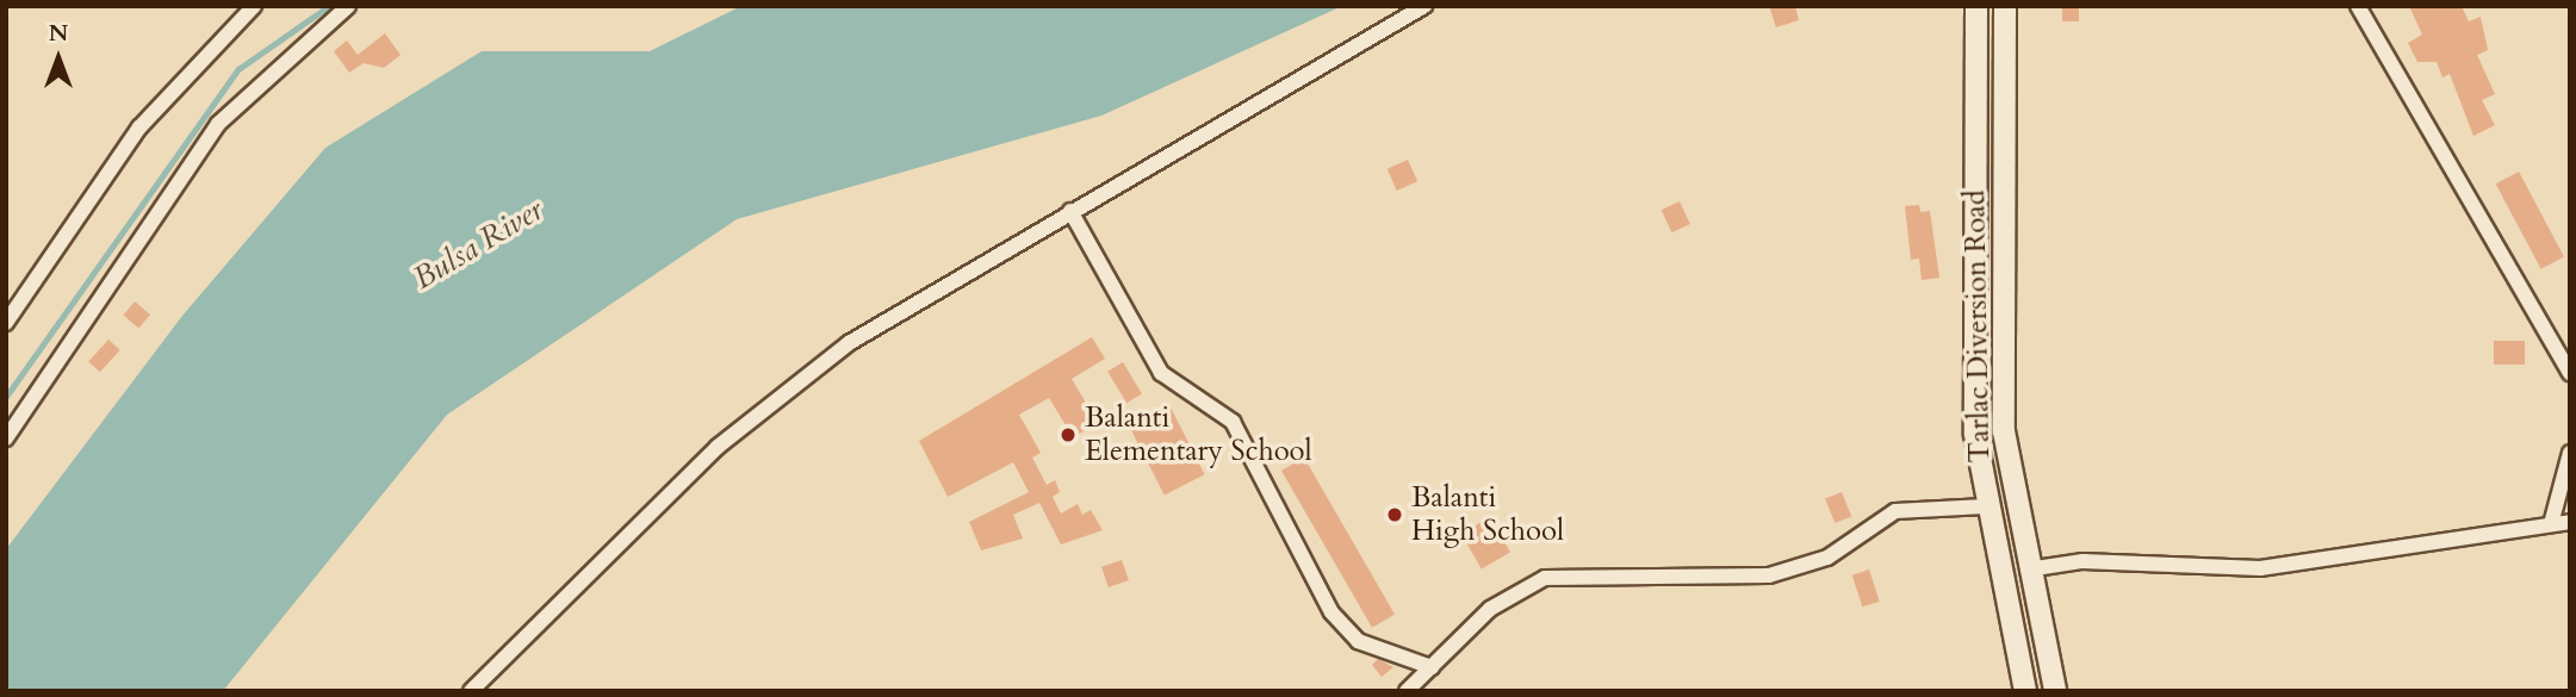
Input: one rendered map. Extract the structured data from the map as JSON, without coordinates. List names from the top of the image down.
{
  "streets": {
    "main road": ["Tarlac Diversion Road"]
  },
  "water": ["Bulsa River"],
  "places": ["Balanti Elementary School", "Balanti High School"],
  "north": "top"
}
